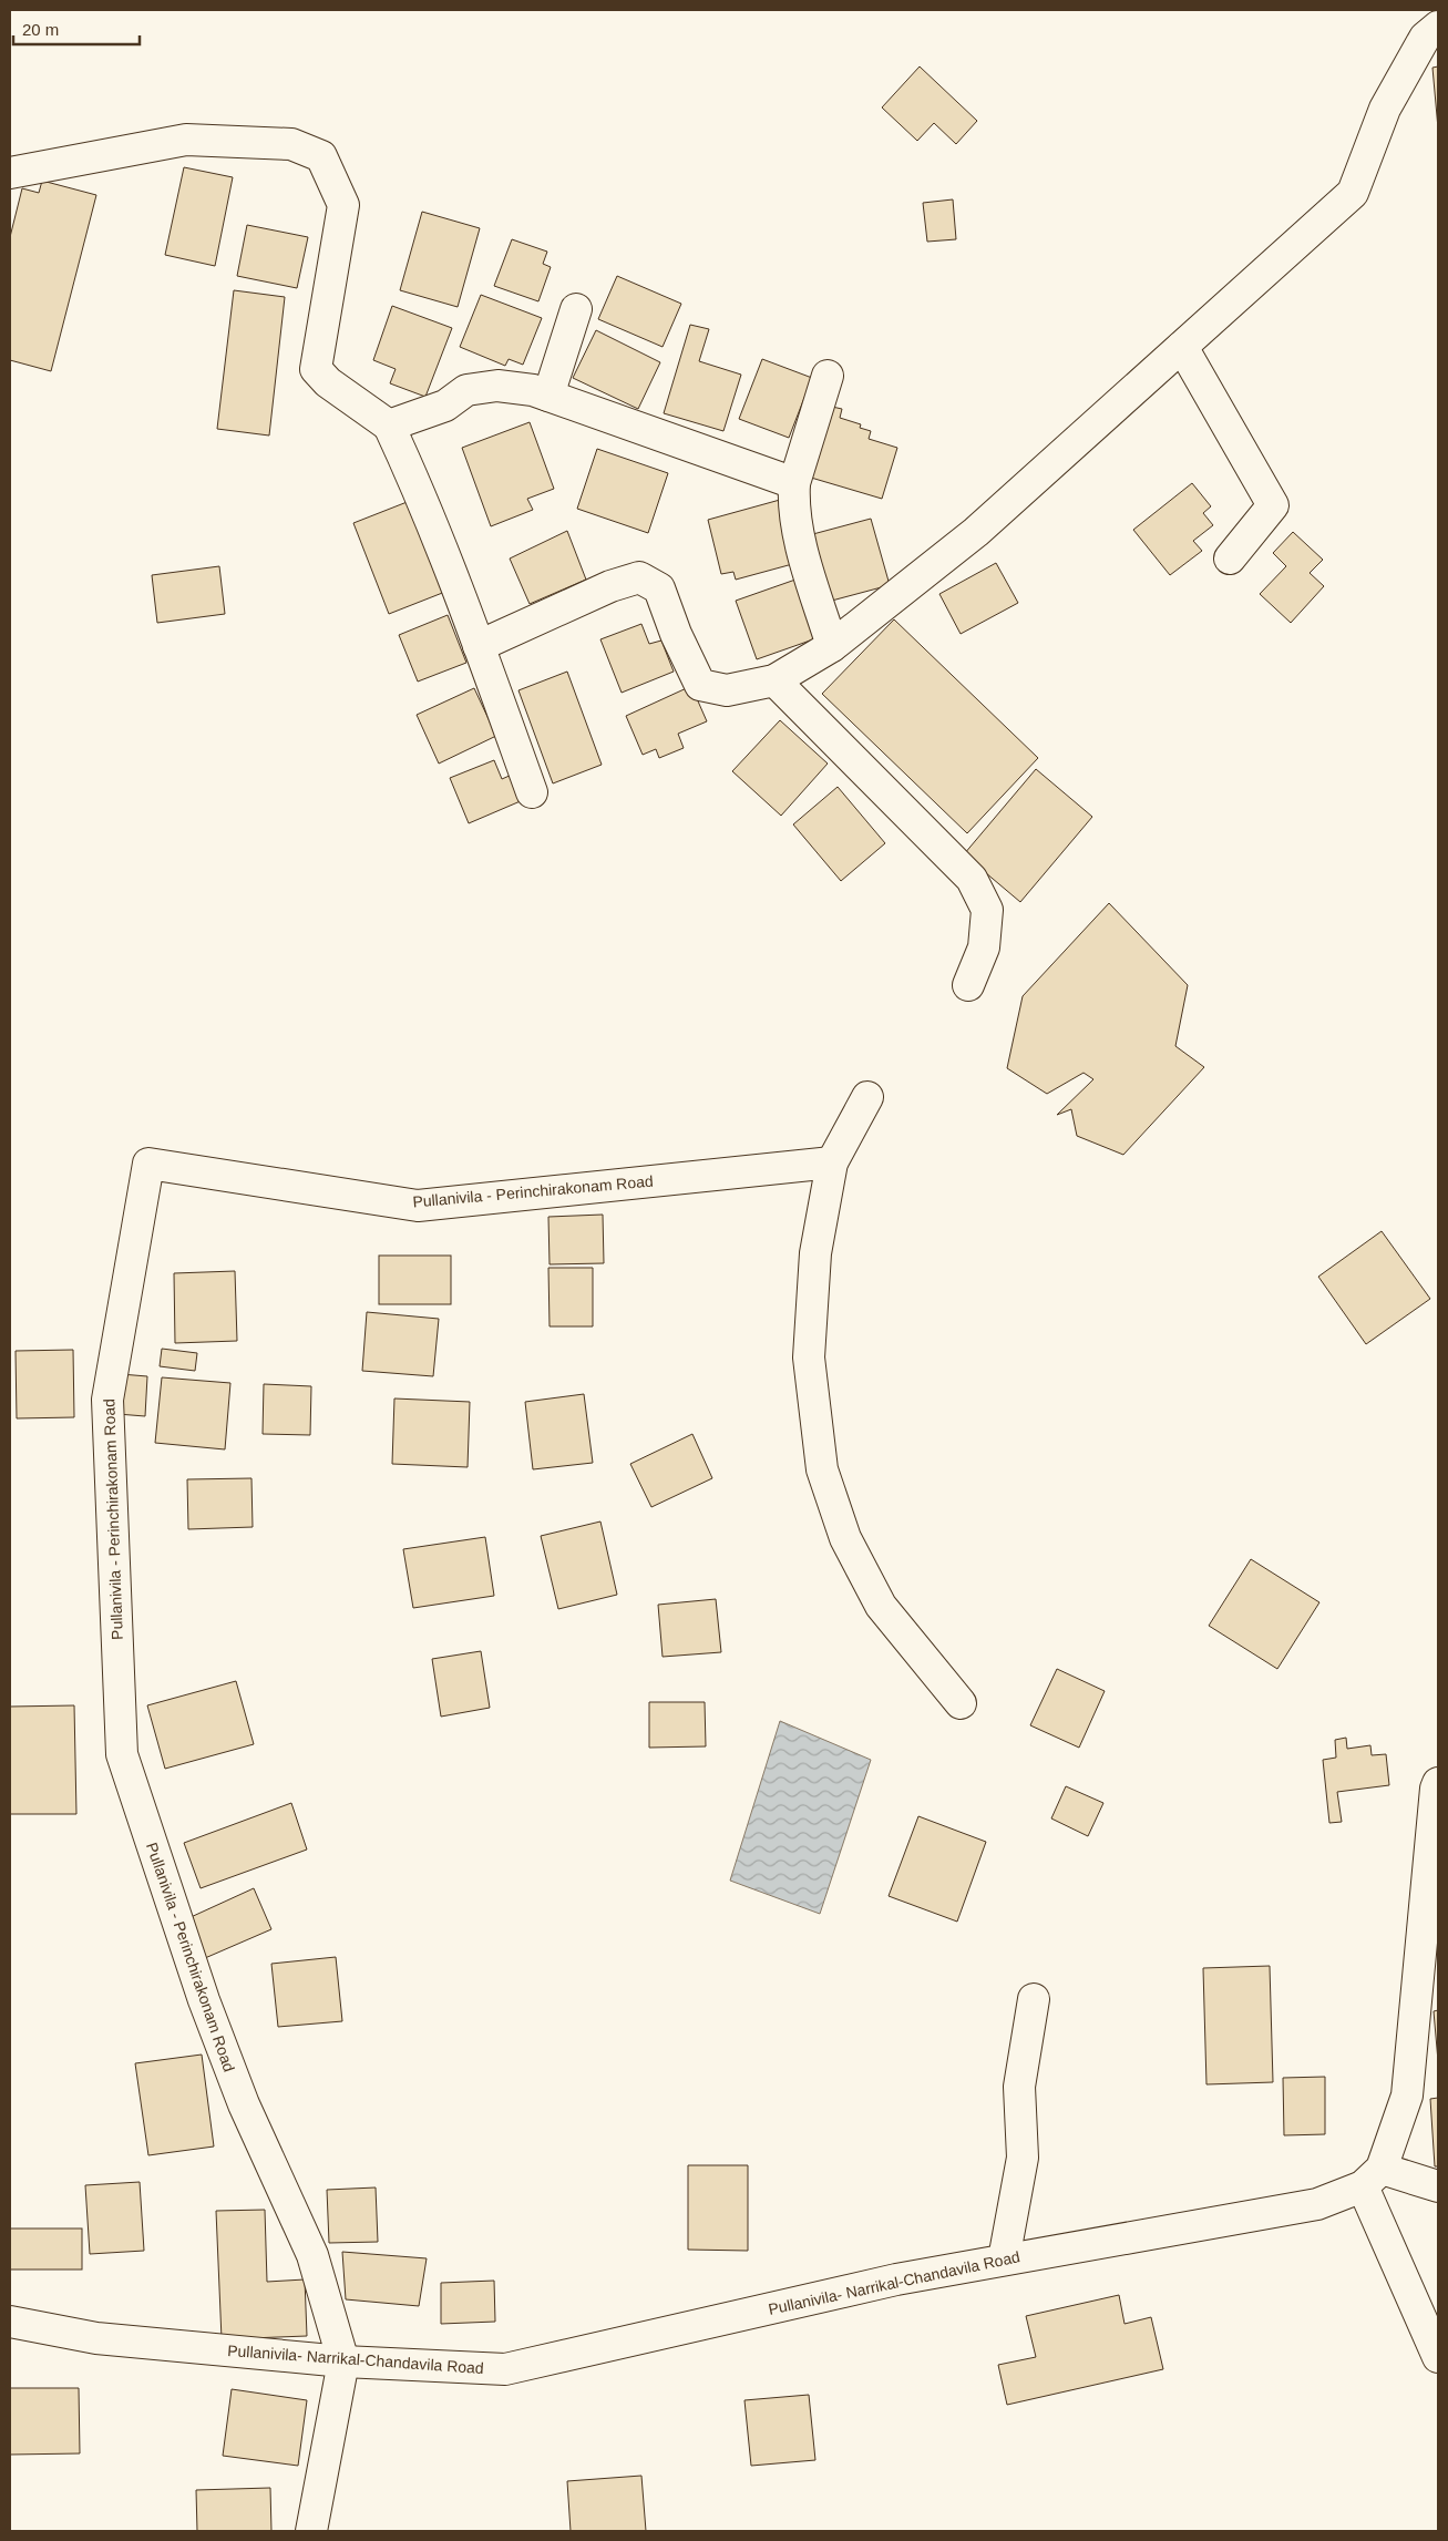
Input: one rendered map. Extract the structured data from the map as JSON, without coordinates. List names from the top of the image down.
{
  "streets": {
    "street": ["Pullanivila - Perinchirakonam Road", "Pullanivila- Narrikal-Chandavila Road"]
  },
  "crossings": [
    ["Pullanivila - Perinchirakonam Road", "Pullanivila- Narrikal-Chandavila Road"]
  ],
  "scale_bar": "20 m"
}
